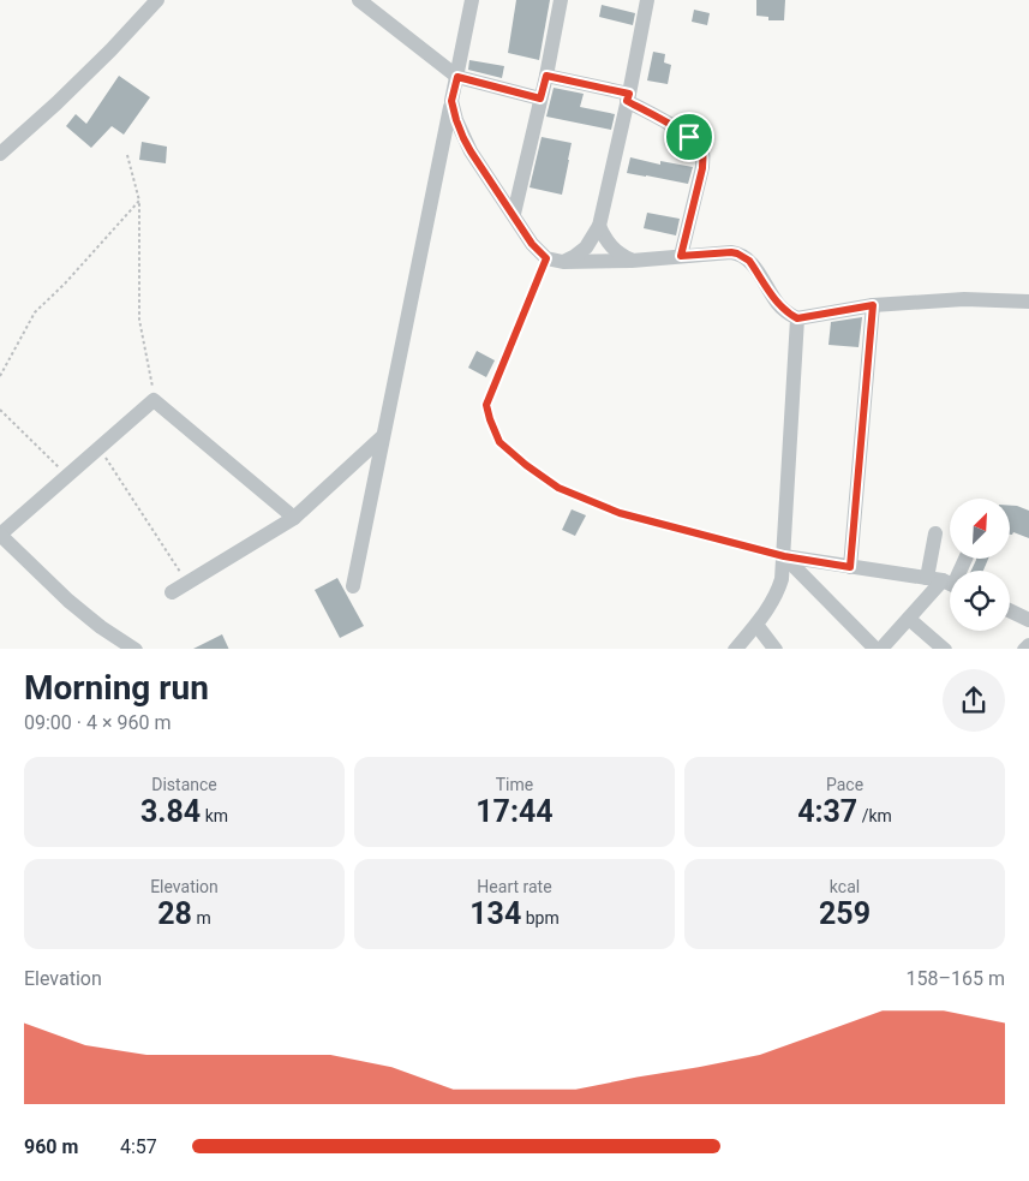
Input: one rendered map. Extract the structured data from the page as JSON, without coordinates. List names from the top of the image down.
{
  "north": "top right",
  "page": {
    "heading": ["Morning run", "09:00 · 4 × 960 m"],
    "stats": [
      ["Distance", "3.84 km"],
      ["Time", "17:44"],
      ["Pace", "4:37 /km"],
      ["Elevation", "28 m"],
      ["Heart rate", "134 bpm"],
      ["kcal", "259"]
    ],
    "chart": ["Elevation", "158–165 m"],
    "list": [
      {
        "name": "960 m",
        "note": "4:57"
      }
    ]
  }
}
